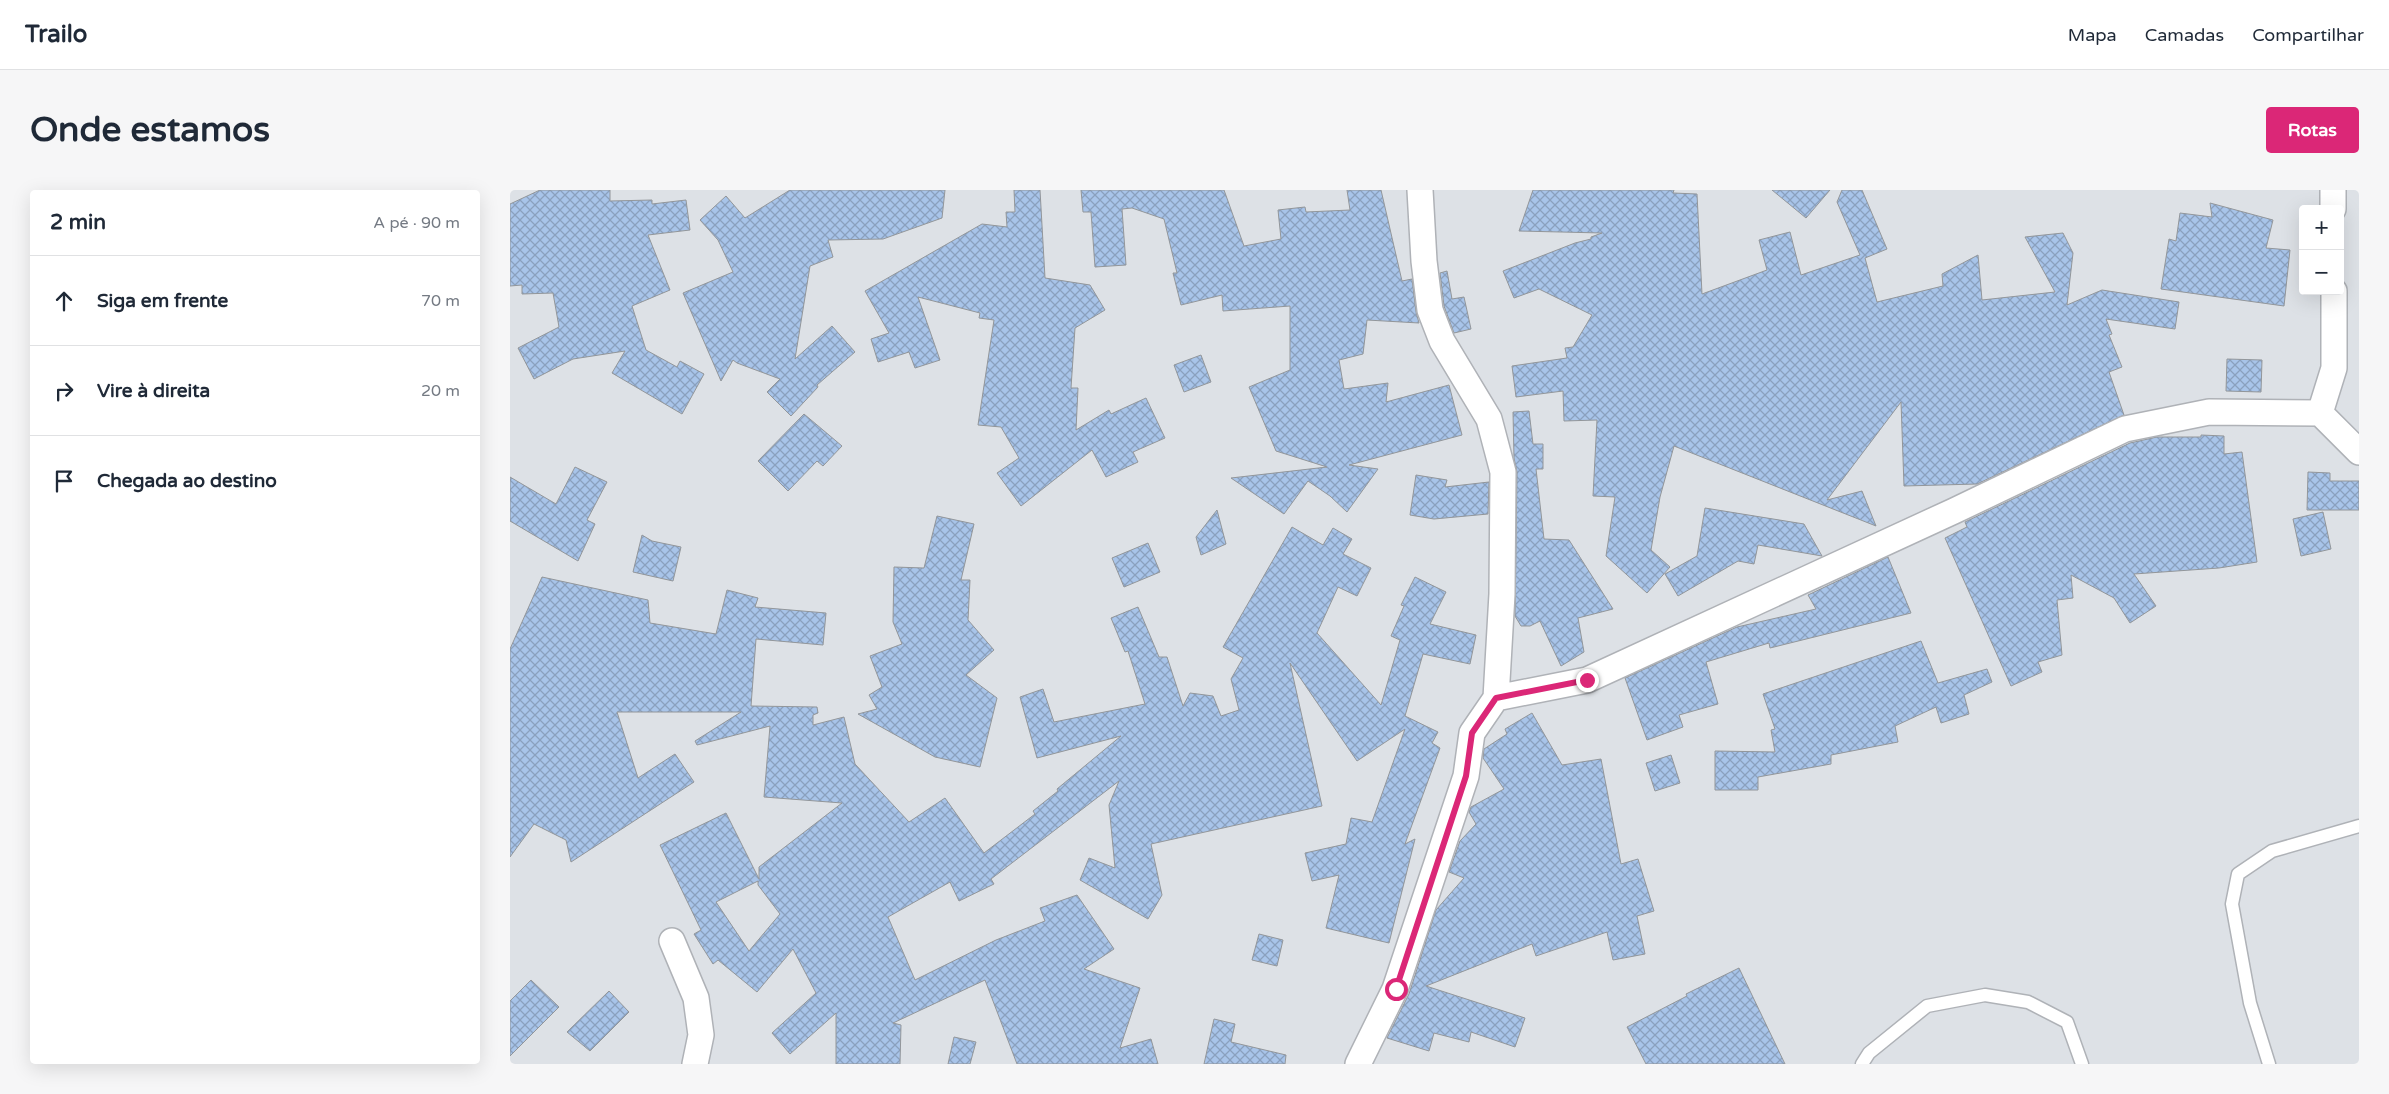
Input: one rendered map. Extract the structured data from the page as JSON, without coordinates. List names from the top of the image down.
{
  "page": {
    "header": "Trailo",
    "nav": ["Mapa", "Camadas", "Compartilhar"],
    "buttons": "Rotas",
    "title": "Onde estamos",
    "heading": ["2 min", "A pé · 90 m"],
    "map_buttons": ["+", "−"],
    "list": [
      ["Siga em frente", "70 m"],
      ["Vire à direita", "20 m"],
      "Chegada ao destino"
    ]
  }
}
